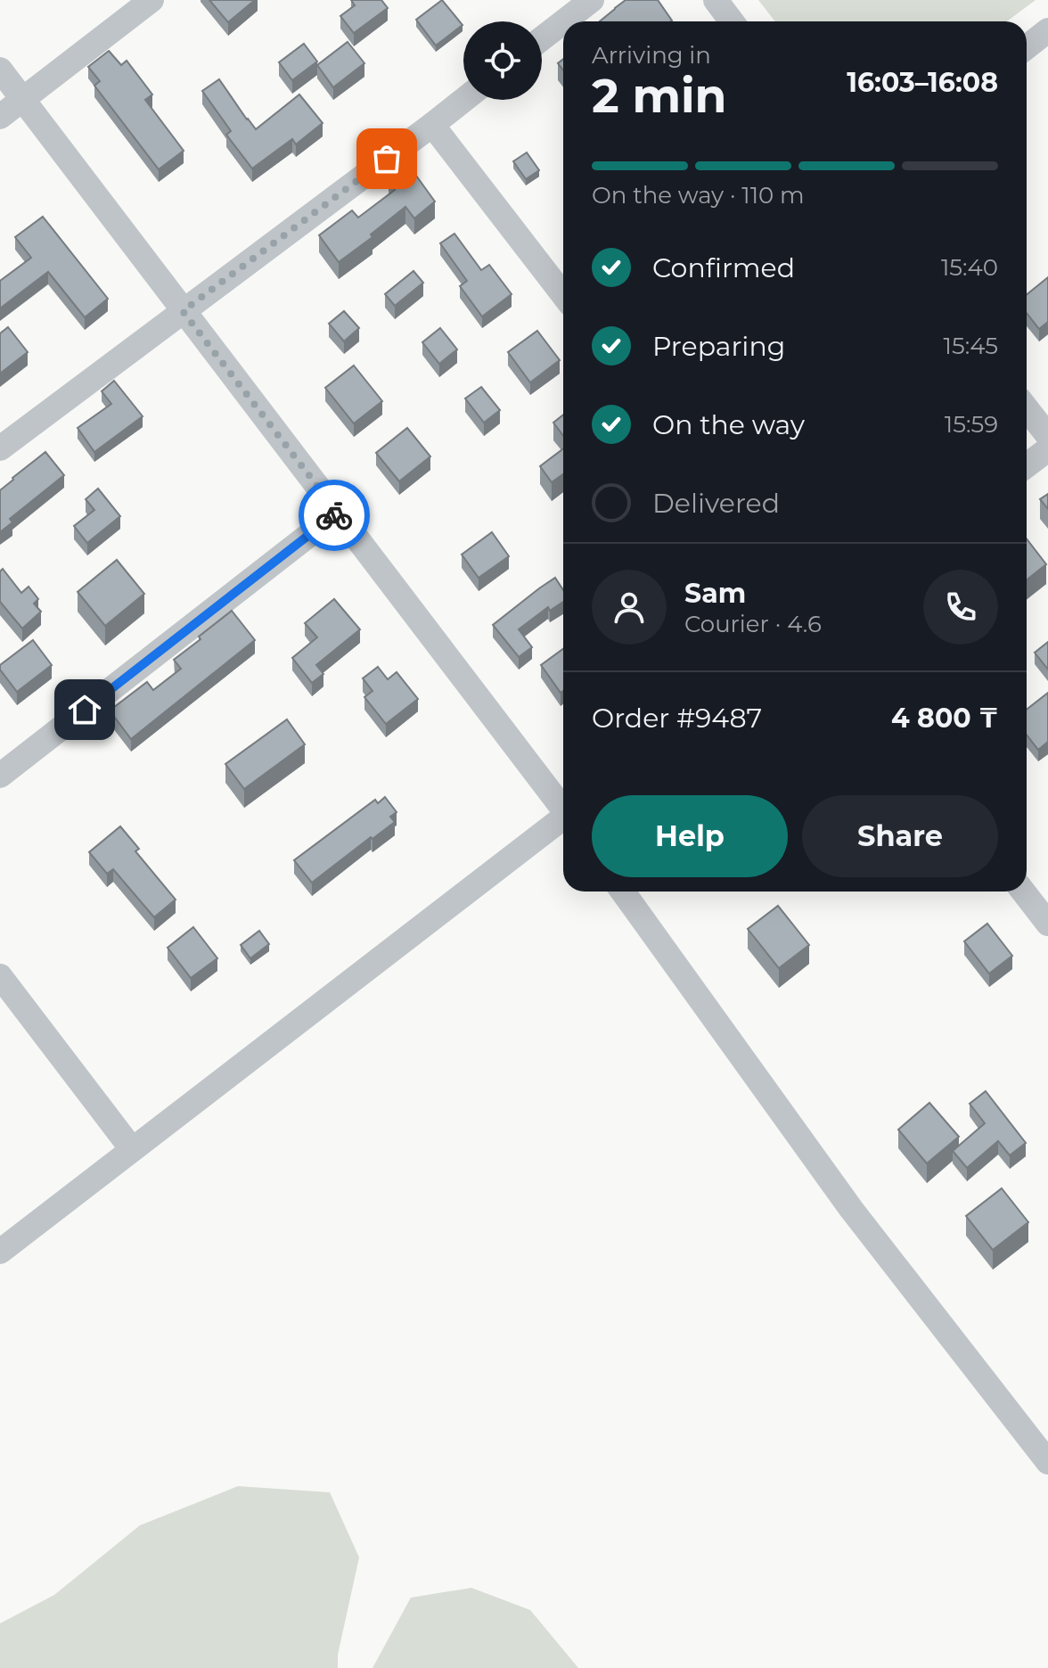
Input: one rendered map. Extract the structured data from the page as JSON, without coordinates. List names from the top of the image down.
{
  "page": {
    "heading": ["2 min", "Arriving in", "16:03–16:08"],
    "panel": [
      "Sam",
      "Courier · 4.6",
      "Order #9487",
      "4 800 ₸"
    ],
    "bar": "On the way · 110 m",
    "list": [
      ["Confirmed", "15:40"],
      ["Preparing", "15:45"],
      ["On the way", "15:59"],
      "Delivered"
    ],
    "buttons": ["Help", "Share"]
  }
}
